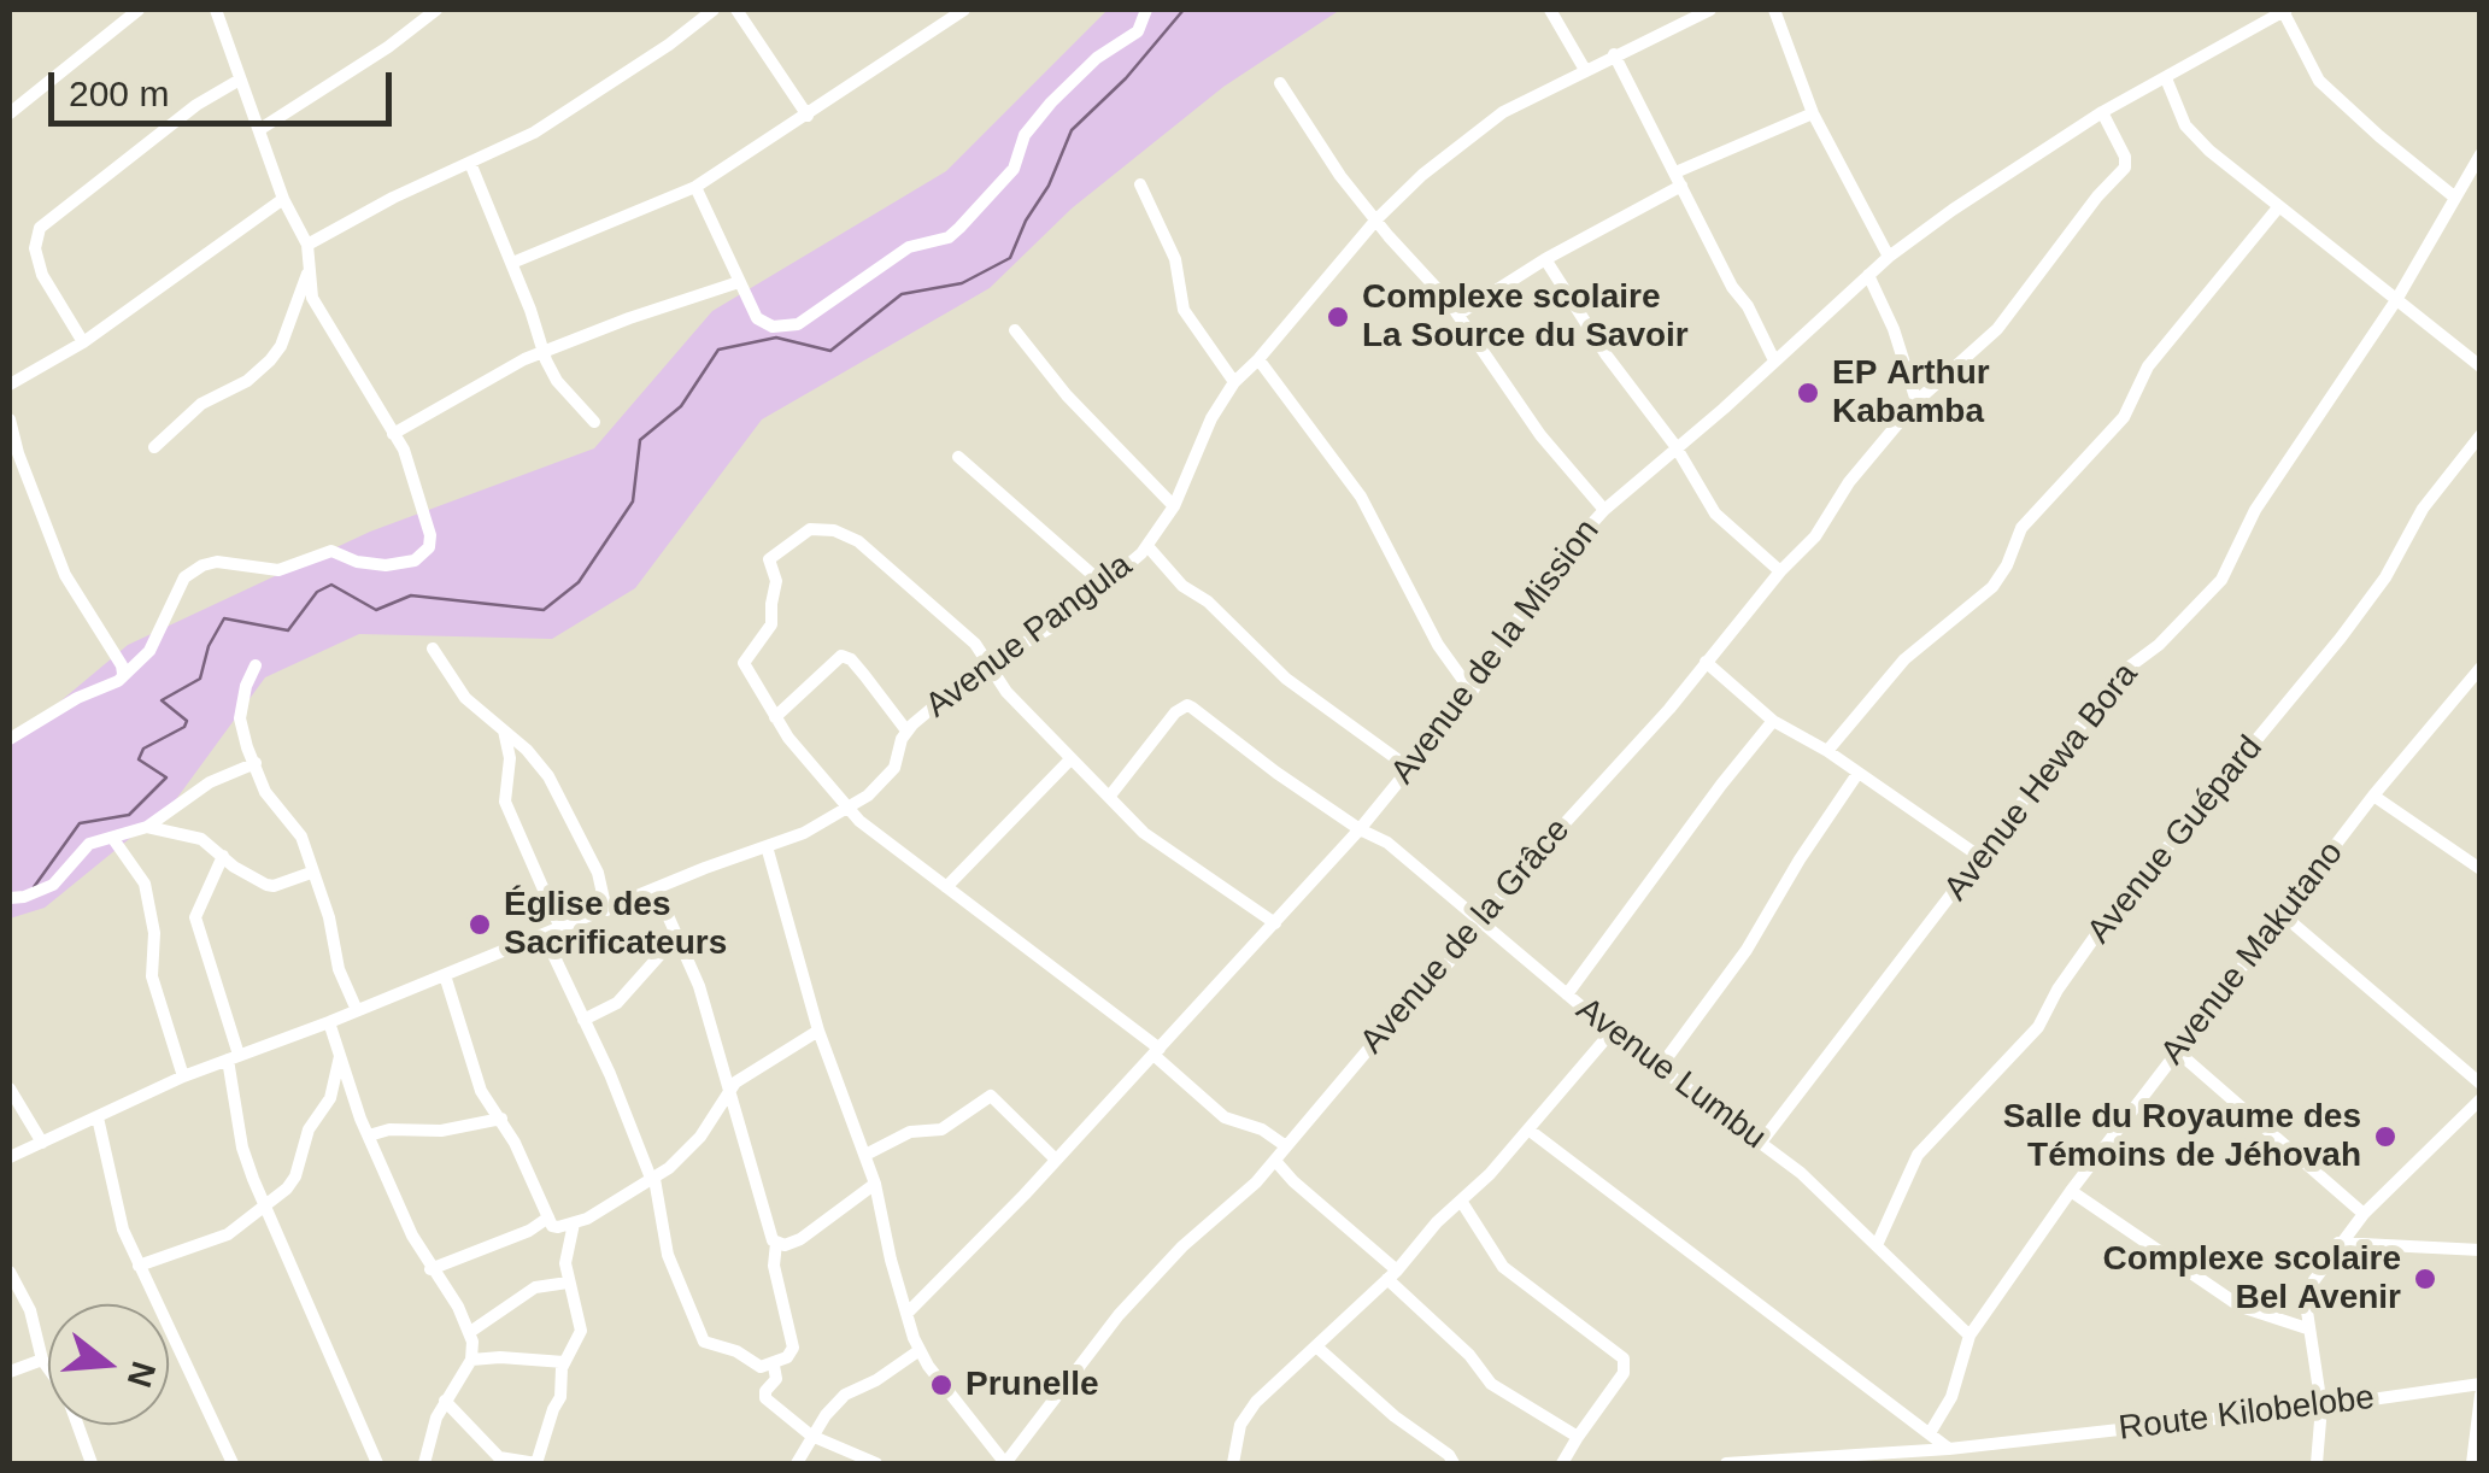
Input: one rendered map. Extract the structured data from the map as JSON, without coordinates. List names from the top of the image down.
{
  "streets": {
    "street": [
      "Avenue Pangula",
      "Avenue de la Mission",
      "Avenue Hewa Bora",
      "Avenue Guépard",
      "Avenue de la Grâce",
      "Avenue Makutano",
      "Avenue Lumbu",
      "Route Kilobelobe"
    ]
  },
  "crossings": [
    ["Avenue de la Mission", "Avenue de la Grâce"],
    ["Avenue de la Mission", "Avenue Lumbu"],
    ["Avenue Hewa Bora", "Avenue Lumbu"],
    ["Avenue Guépard", "Avenue Lumbu"],
    ["Avenue de la Grâce", "Avenue Lumbu"],
    ["Avenue Makutano", "Avenue Lumbu"]
  ],
  "places": [
    "Complexe scolaire La Source du Savoir",
    "EP Arthur Kabamba",
    "Église des Sacrificateurs",
    "Salle du Royaume des Témoins de Jéhovah",
    "Complexe scolaire Bel Avenir",
    "Prunelle"
  ],
  "scale_bar": "200 m",
  "north": "right"
}
